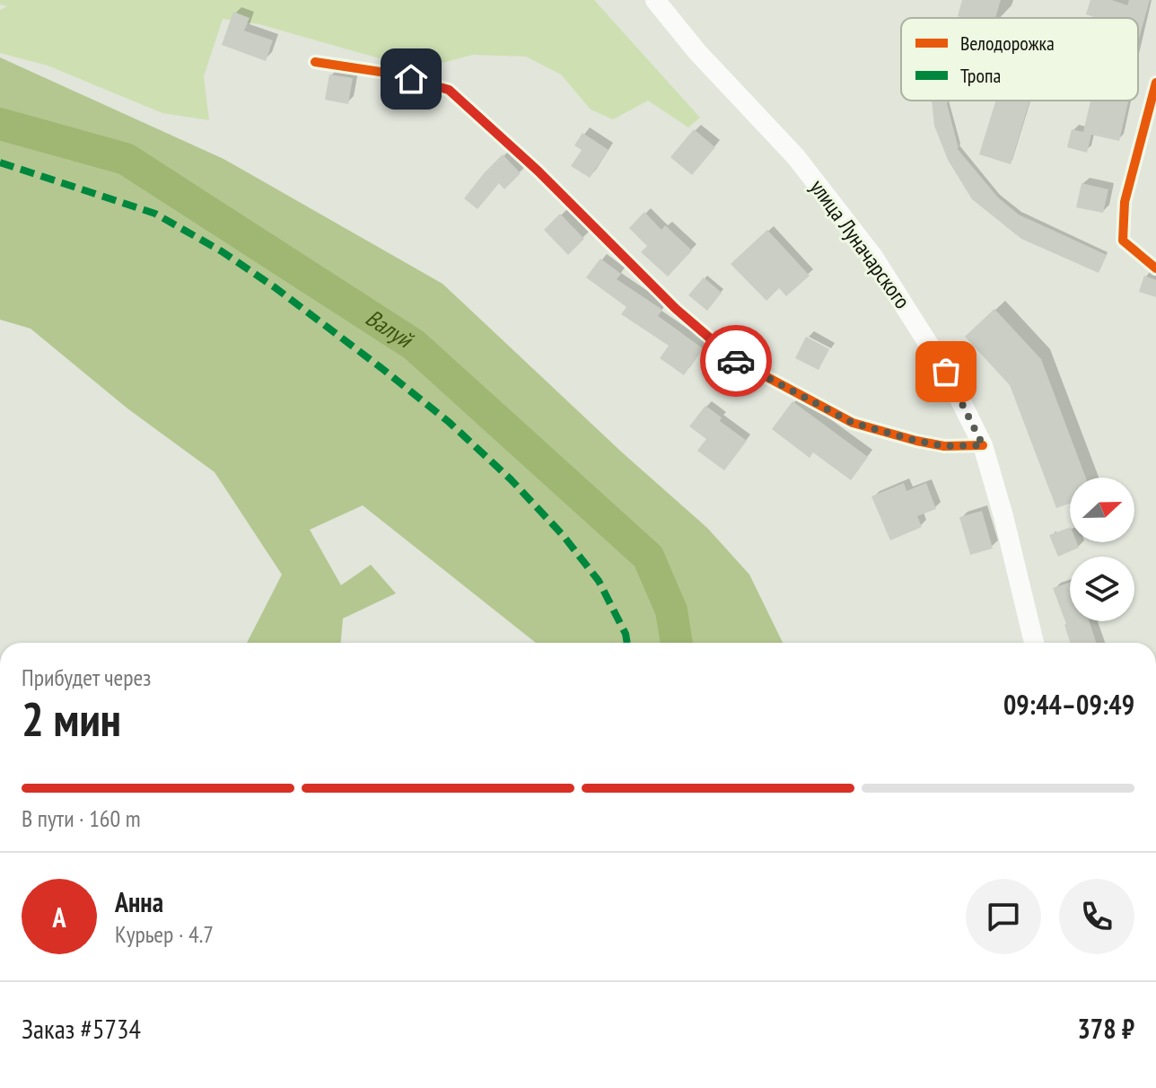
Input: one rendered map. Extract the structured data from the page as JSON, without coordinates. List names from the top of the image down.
{
  "streets": {
    "main road": ["улица Луначарского"]
  },
  "water": ["Валуй"],
  "legend": ["Велодорожка", "Тропа"],
  "north": "right",
  "page": {
    "heading": ["2 мин", "Прибудет через", "09:44–09:49"],
    "panel": [
      "Анна",
      "Курьер · 4.7",
      "Заказ #5734",
      "378 ₽"
    ],
    "bar": "В пути · 160 m",
    "round": "А"
  }
}
